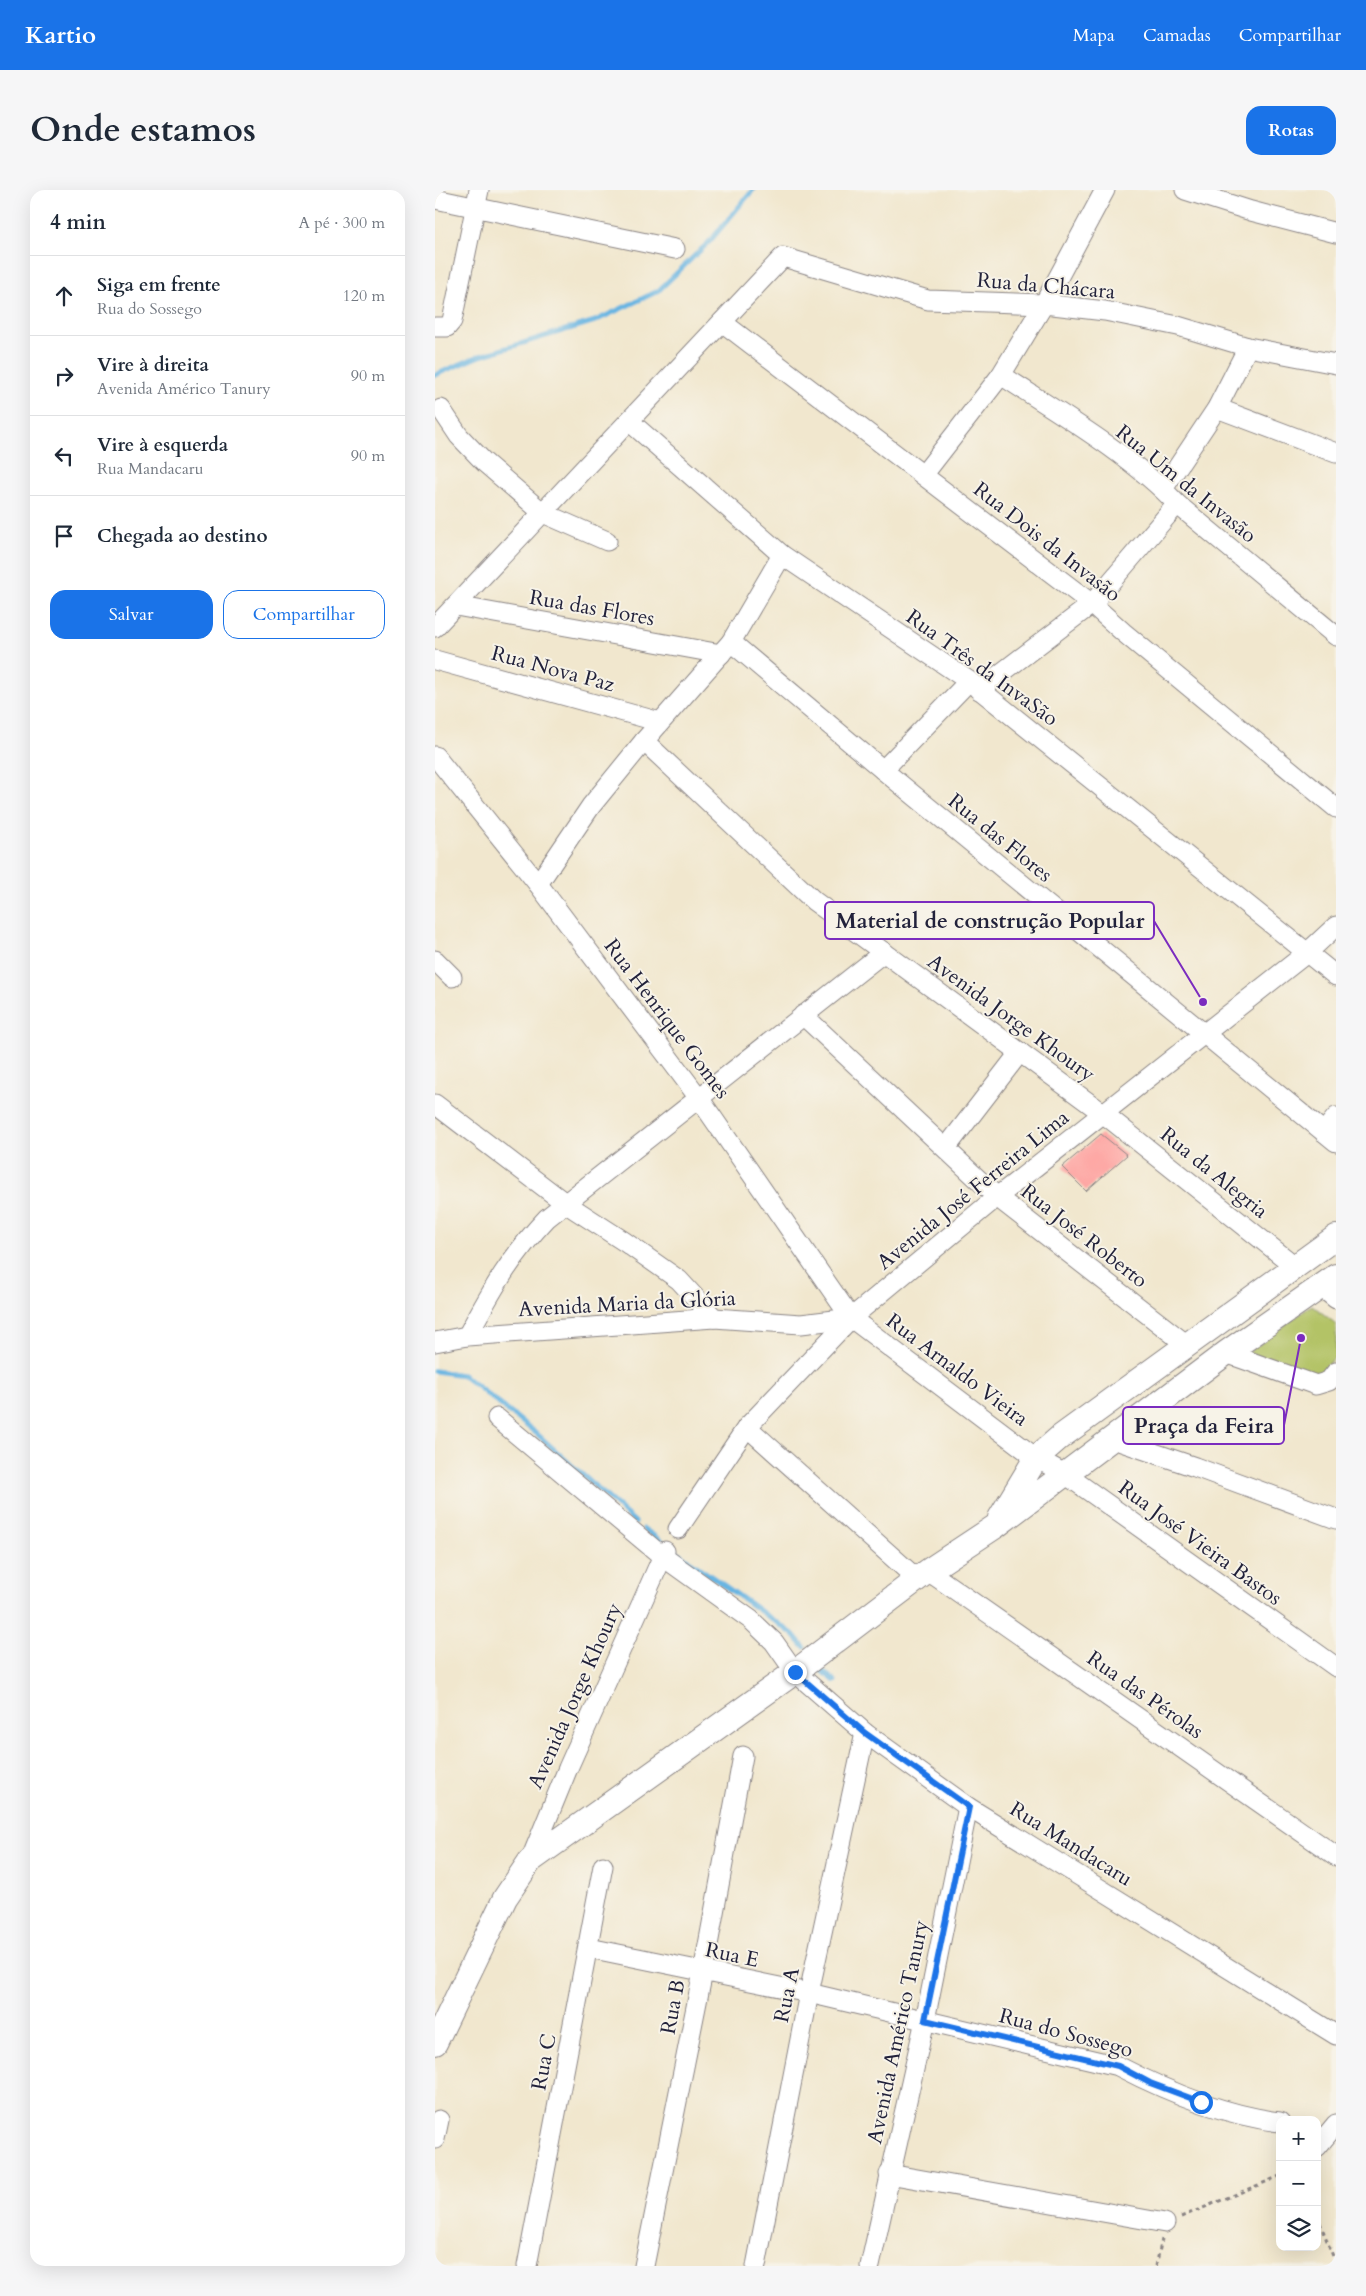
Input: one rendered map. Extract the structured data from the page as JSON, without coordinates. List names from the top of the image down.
{
  "streets": {
    "street": [
      "Rua da Chácara",
      "Rua Um da Invasão",
      "Rua Dois da Invasão",
      "Rua das Flores",
      "Rua Três da InvaSão",
      "Rua Nova Paz",
      "Avenida Jorge Khoury",
      "Rua Henrique Gomes",
      "Rua da Alegria",
      "Avenida José Ferreira Lima",
      "Rua José Roberto",
      "Avenida Maria da Glória",
      "Rua Arnaldo Vieira",
      "Rua José Vieira Bastos",
      "Rua das Pérolas",
      "Rua Mandacaru",
      "Rua E",
      "Rua A",
      "Rua B",
      "Avenida Américo Tanury",
      "Rua do Sossego",
      "Rua C"
    ]
  },
  "crossings": [
    ["Rua da Chácara", "Rua Dois da Invasão"],
    ["Rua das Flores", "Avenida José Ferreira Lima"],
    ["Rua Três da InvaSão", "Avenida José Ferreira Lima"],
    ["Avenida Jorge Khoury", "Rua da Alegria"],
    ["Avenida Jorge Khoury", "Avenida José Ferreira Lima"],
    ["Avenida Jorge Khoury", "Rua Mandacaru"],
    ["Rua Henrique Gomes", "Avenida José Ferreira Lima"],
    ["Rua Henrique Gomes", "Avenida Maria da Glória"],
    ["Rua Henrique Gomes", "Rua Arnaldo Vieira"],
    ["Rua da Alegria", "Avenida José Ferreira Lima"],
    ["Avenida José Ferreira Lima", "Rua José Roberto"],
    ["Avenida José Ferreira Lima", "Avenida Maria da Glória"],
    ["Avenida José Ferreira Lima", "Rua Arnaldo Vieira"],
    ["Avenida José Ferreira Lima", "Rua das Pérolas"],
    ["Avenida Maria da Glória", "Rua Arnaldo Vieira"],
    ["Rua Arnaldo Vieira", "Rua José Vieira Bastos"],
    ["Rua Mandacaru", "Rua A"],
    ["Rua Mandacaru", "Avenida Américo Tanury"],
    ["Rua E", "Rua A"],
    ["Rua E", "Rua B"],
    ["Rua E", "Avenida Américo Tanury"],
    ["Rua E", "Rua do Sossego"],
    ["Rua E", "Rua C"],
    ["Avenida Américo Tanury", "Rua do Sossego"]
  ],
  "places": ["Material de construção Popular", "Praça da Feira"],
  "page": {
    "header": "Kartio",
    "nav": ["Mapa", "Camadas", "Compartilhar"],
    "title": "Onde estamos",
    "buttons": [
      "Rotas",
      ["Salvar", "Compartilhar"]
    ],
    "heading": ["4 min", "A pé · 300 m"],
    "list": [
      ["Siga em frente", "Rua do Sossego", "120 m"],
      ["Vire à direita", "Avenida Américo Tanury", "90 m"],
      ["Vire à esquerda", "Rua Mandacaru", "90 m"],
      "Chegada ao destino"
    ],
    "map_buttons": ["+", "−"]
  }
}
